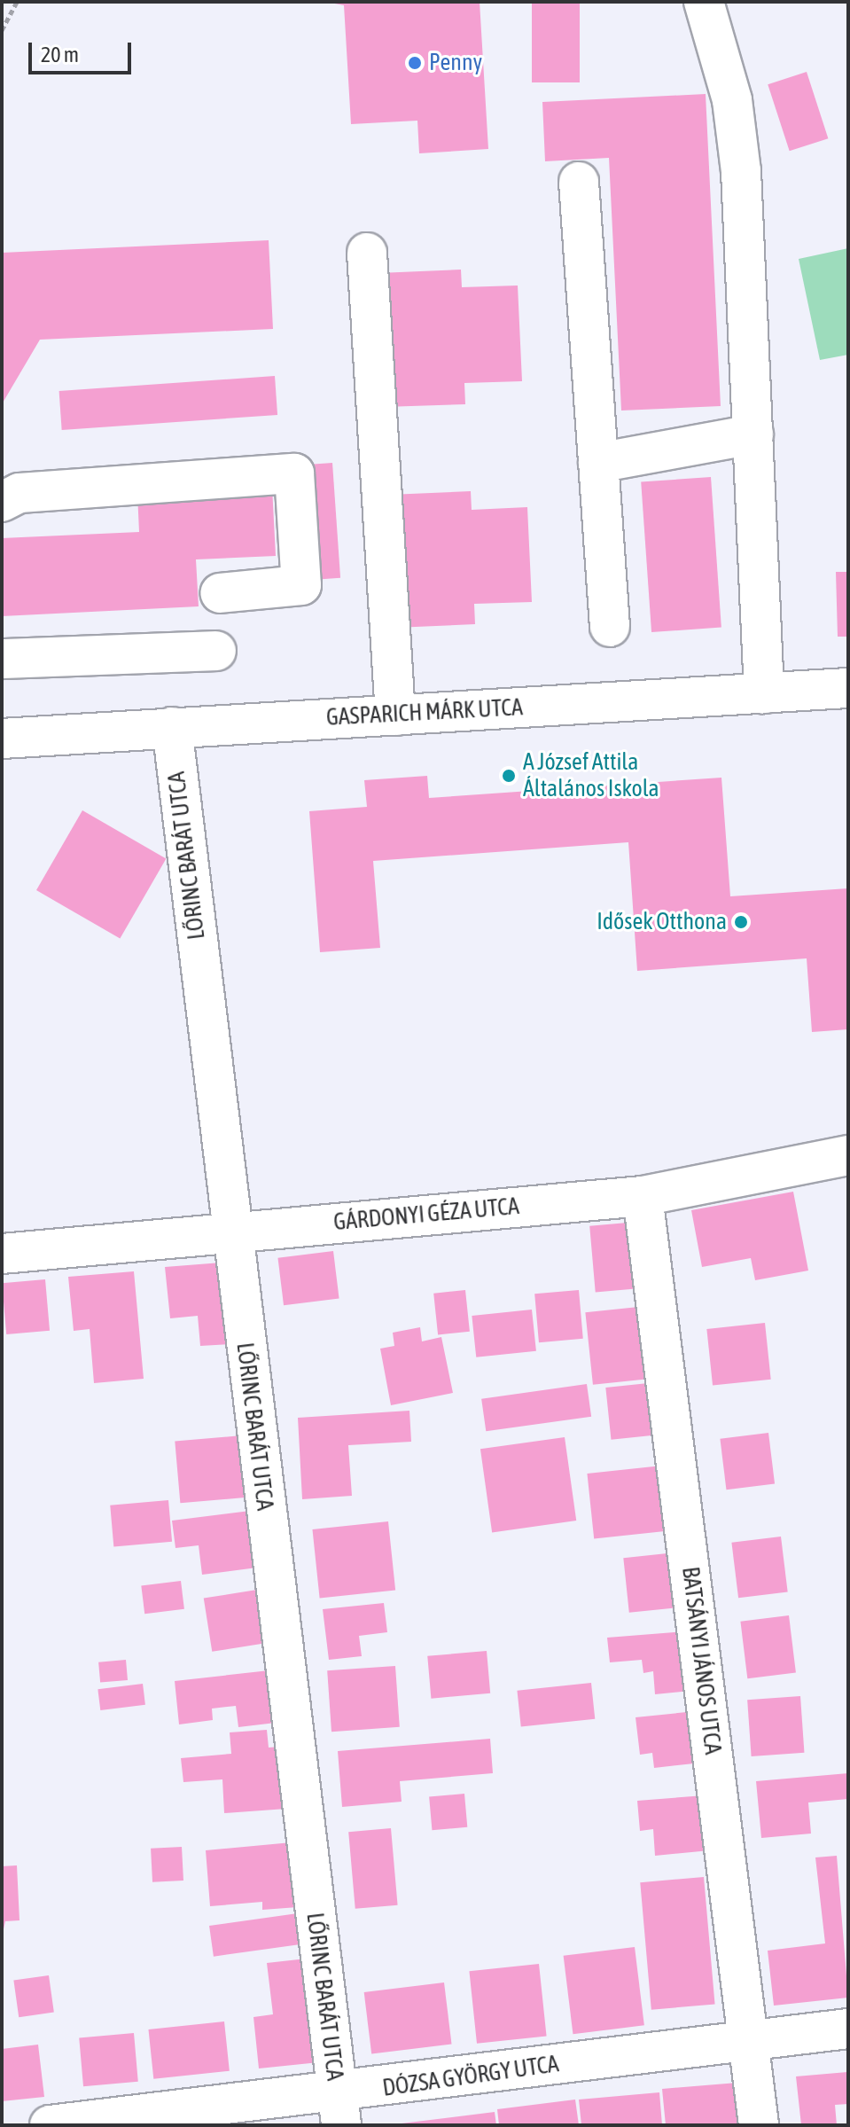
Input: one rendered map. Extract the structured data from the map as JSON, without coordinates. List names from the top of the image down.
{
  "streets": {
    "street": [
      "GASPARICH MÁRK UTCA",
      "LŐRINC BARÁT UTCA",
      "GÁRDONYI GÉZA UTCA",
      "BATSÁNYI JÁNOS UTCA",
      "DÓZSA GYÖRGY UTCA"
    ]
  },
  "crossings": [
    ["GASPARICH MÁRK UTCA", "LŐRINC BARÁT UTCA"],
    ["LŐRINC BARÁT UTCA", "GÁRDONYI GÉZA UTCA"],
    ["LŐRINC BARÁT UTCA", "DÓZSA GYÖRGY UTCA"],
    ["GÁRDONYI GÉZA UTCA", "BATSÁNYI JÁNOS UTCA"],
    ["BATSÁNYI JÁNOS UTCA", "DÓZSA GYÖRGY UTCA"]
  ],
  "places": ["Penny", "A József Attila Általános Iskola", "Idősek Otthona"],
  "scale_bar": "20 m"
}
